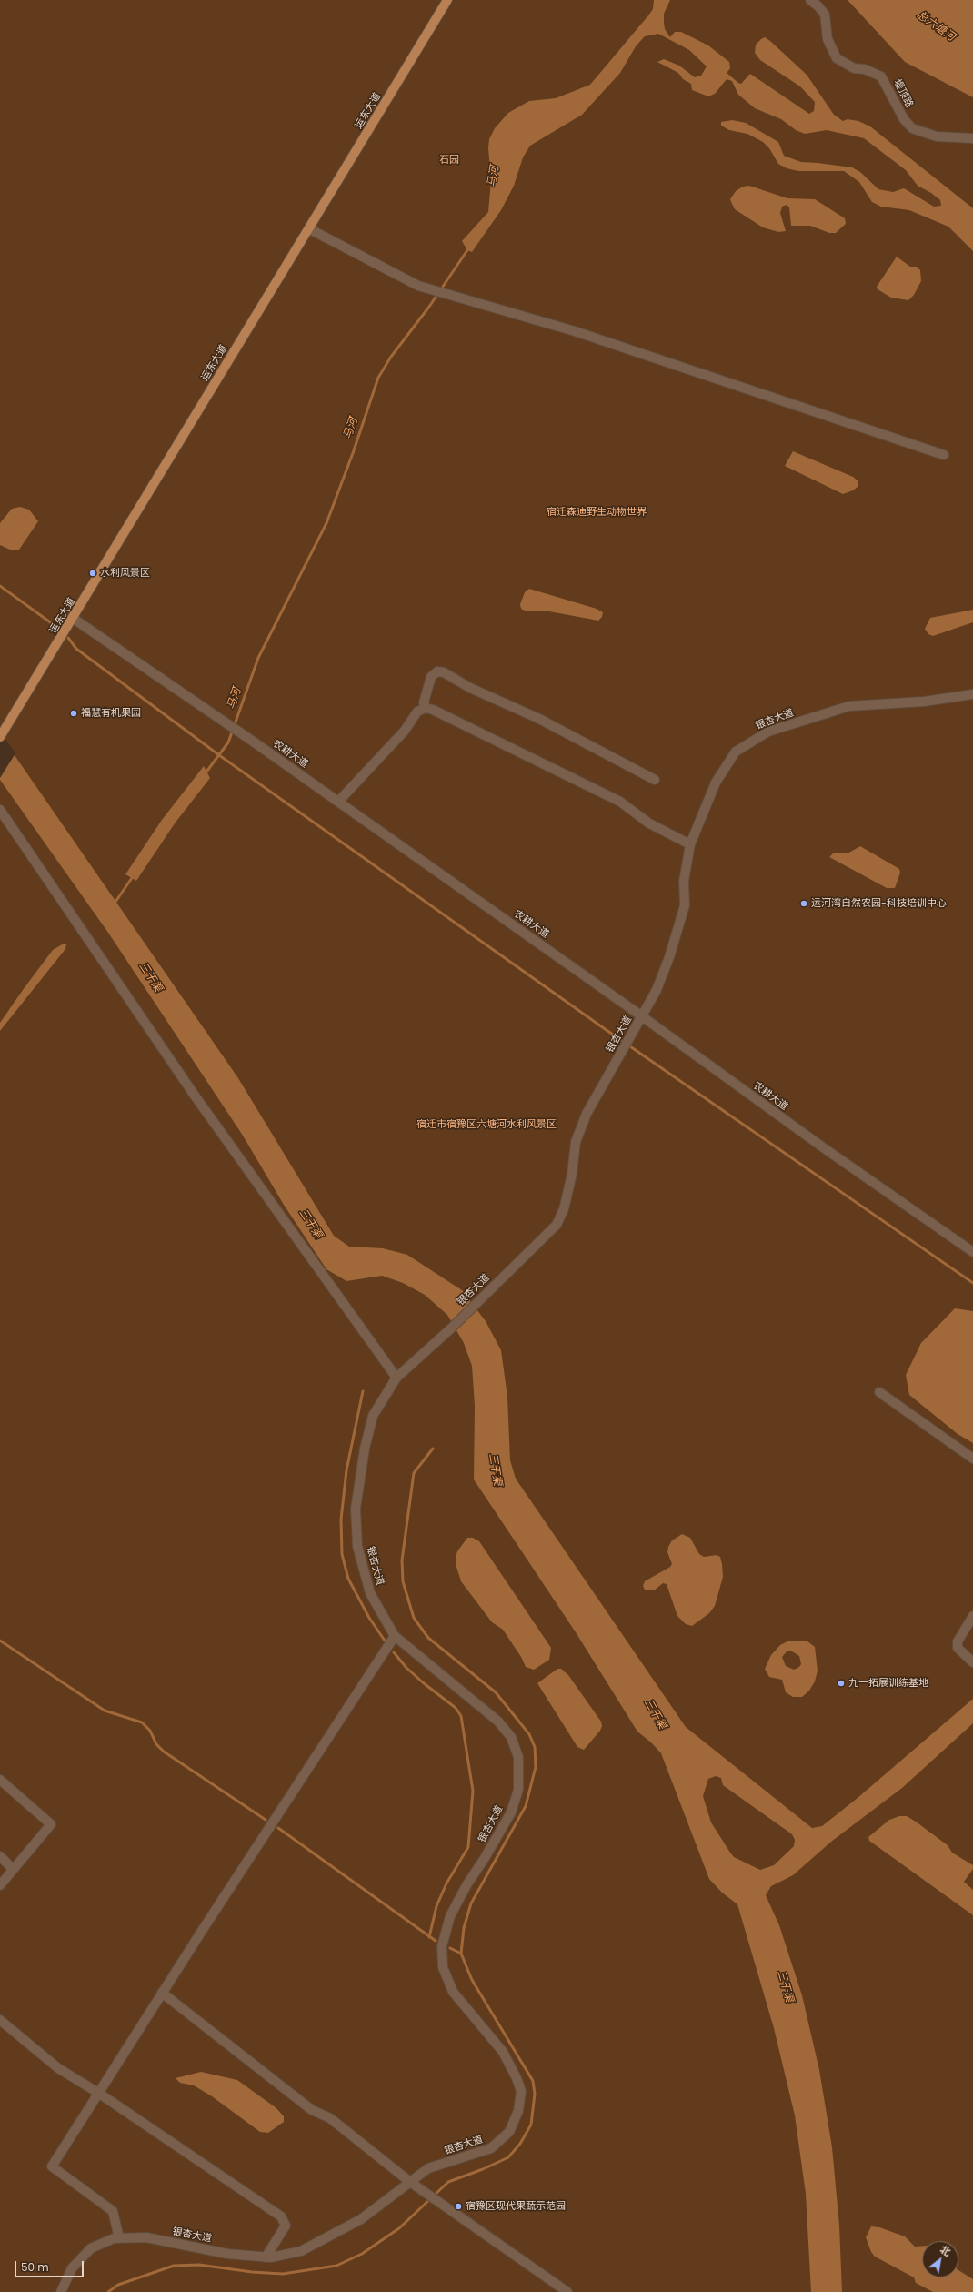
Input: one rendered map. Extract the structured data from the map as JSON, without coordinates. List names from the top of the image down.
{
  "streets": {
    "main road": ["运东大道"],
    "street": ["堤顶路", "银杏大道", "农耕大道"]
  },
  "crossings": [
    ["运东大道", "农耕大道"],
    ["银杏大道", "农耕大道"]
  ],
  "water": ["总六塘河", "马河", "三干渠"],
  "parks": ["石园", "宿迁森迪野生动物世界", "宿迁市宿豫区六塘河水利风景区"],
  "places": [
    "水利风景区",
    "福慧有机果园",
    "运河湾自然农园-科技培训中心",
    "九一拓展训练基地",
    "宿豫区现代果蔬示范园"
  ],
  "scale_bar": "50 m",
  "north": "top right"
}
